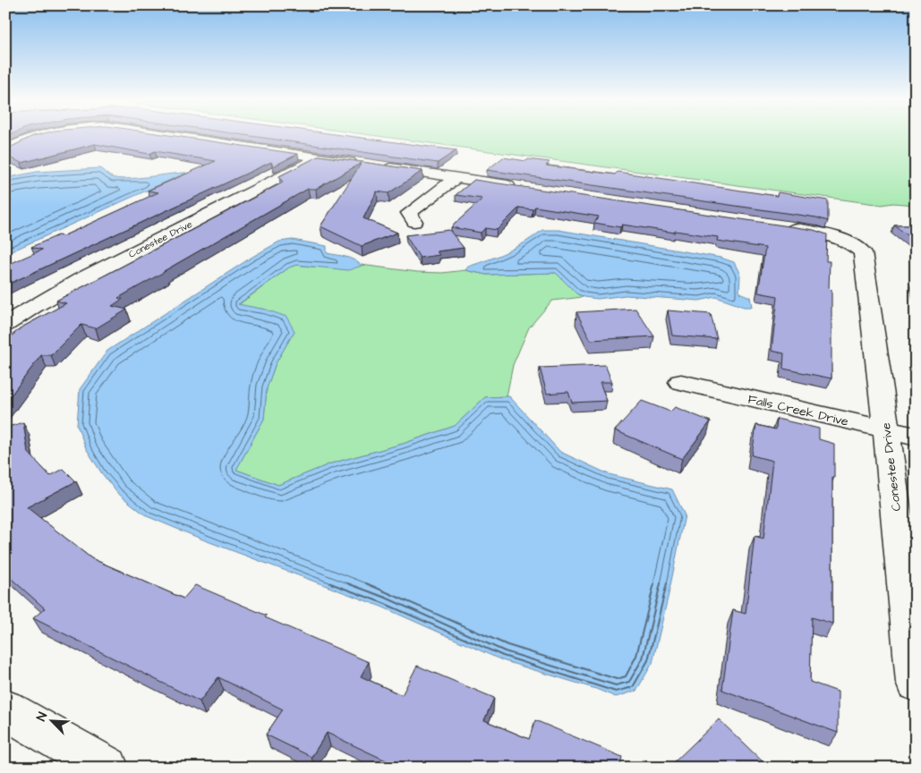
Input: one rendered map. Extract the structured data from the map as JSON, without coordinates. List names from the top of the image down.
{
  "streets": {
    "street": ["Conestee Drive", "Falls Creek Drive"]
  },
  "crossings": [
    ["Conestee Drive", "Falls Creek Drive"]
  ],
  "north": "top left"
}
